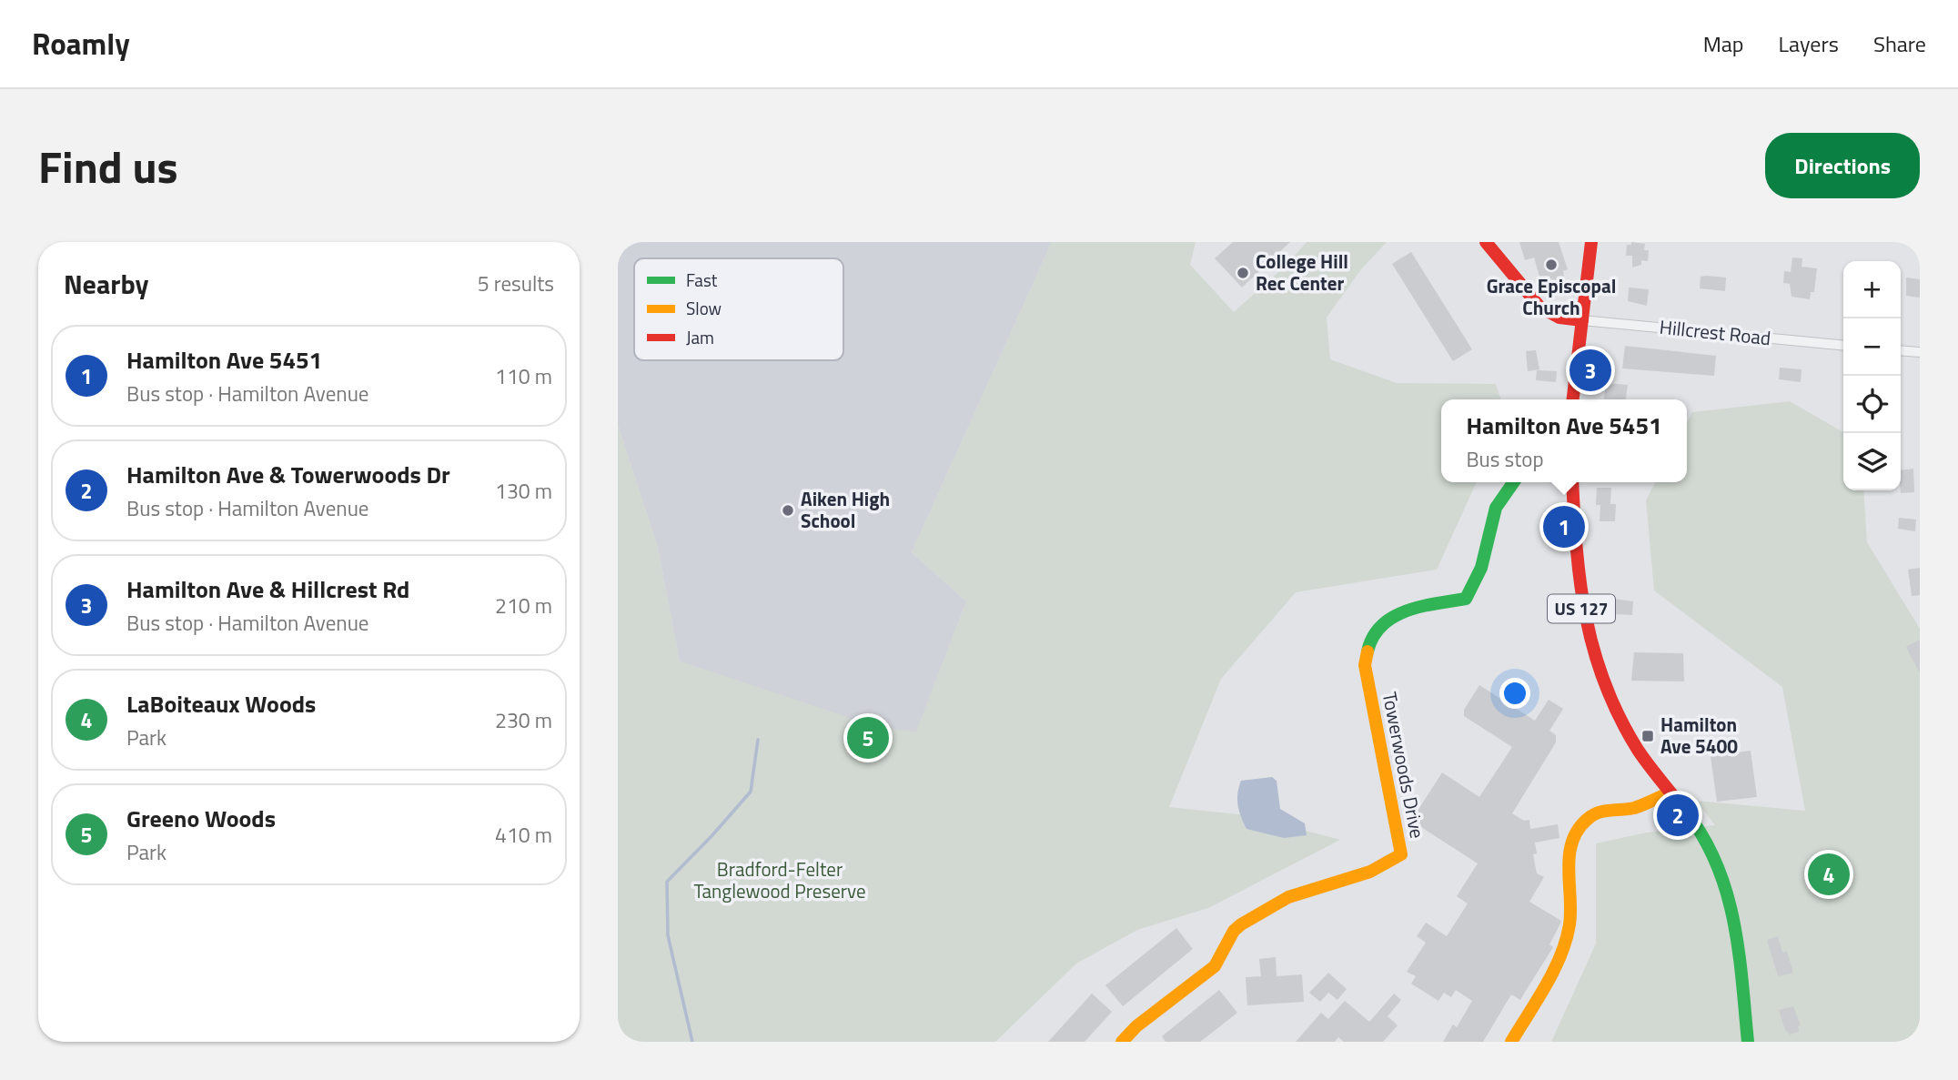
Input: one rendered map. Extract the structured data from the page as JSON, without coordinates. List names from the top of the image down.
{
  "streets": {
    "street": ["Hillcrest Road", "US 127", "Towerwoods Drive"]
  },
  "parks": ["Bradford-Felter Tanglewood Preserve"],
  "places": {
    "other": ["Grace Episcopal Church", "College Hill Rec Center", "Aiken High School"],
    "transit": ["Hamilton Ave 5400"]
  },
  "legend": ["Fast", "Slow", "Jam"],
  "page": {
    "header": "Roamly",
    "nav": ["Map", "Layers", "Share"],
    "title": "Find us",
    "buttons": "Directions",
    "heading": ["Nearby", "5 results"],
    "map_buttons": ["+", "−"],
    "list": [
      {
        "mark": "1",
        "name": "Hamilton Ave 5451",
        "note": "Bus stop · Hamilton Avenue",
        "value": "110 m"
      },
      {
        "mark": "2",
        "name": "Hamilton Ave & Towerwoods Dr",
        "note": "Bus stop · Hamilton Avenue",
        "value": "130 m"
      },
      {
        "mark": "3",
        "name": "Hamilton Ave & Hillcrest Rd",
        "note": "Bus stop · Hamilton Avenue",
        "value": "210 m"
      },
      {
        "mark": "4",
        "name": "LaBoiteaux Woods",
        "note": "Park",
        "value": "230 m"
      },
      {
        "mark": "5",
        "name": "Greeno Woods",
        "note": "Park",
        "value": "410 m"
      }
    ],
    "pins": [
      "3",
      "1",
      "5",
      "2",
      "4"
    ],
    "popup": ["Hamilton Ave 5451", "Bus stop"]
  }
}
